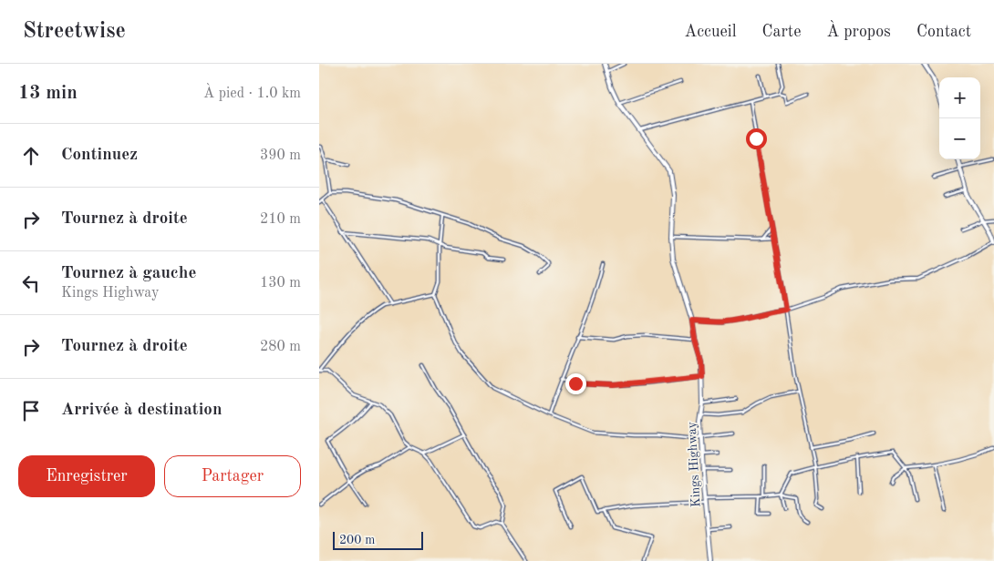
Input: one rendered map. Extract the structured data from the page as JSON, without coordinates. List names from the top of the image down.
{
  "streets": {
    "street": ["Kings Highway"]
  },
  "scale_bar": "200 m",
  "page": {
    "header": "Streetwise",
    "nav": [
      "Accueil",
      "Carte",
      "À propos",
      "Contact"
    ],
    "heading": ["13 min", "À pied · 1.0 km"],
    "map_buttons": ["+", "−"],
    "list": [
      ["Continuez", "390 m"],
      ["Tournez à droite", "210 m"],
      ["Tournez à gauche", "Kings Highway", "130 m"],
      ["Tournez à droite", "280 m"],
      "Arrivée à destination"
    ],
    "buttons": ["Enregistrer", "Partager"],
    "scale": "200 m"
  }
}
